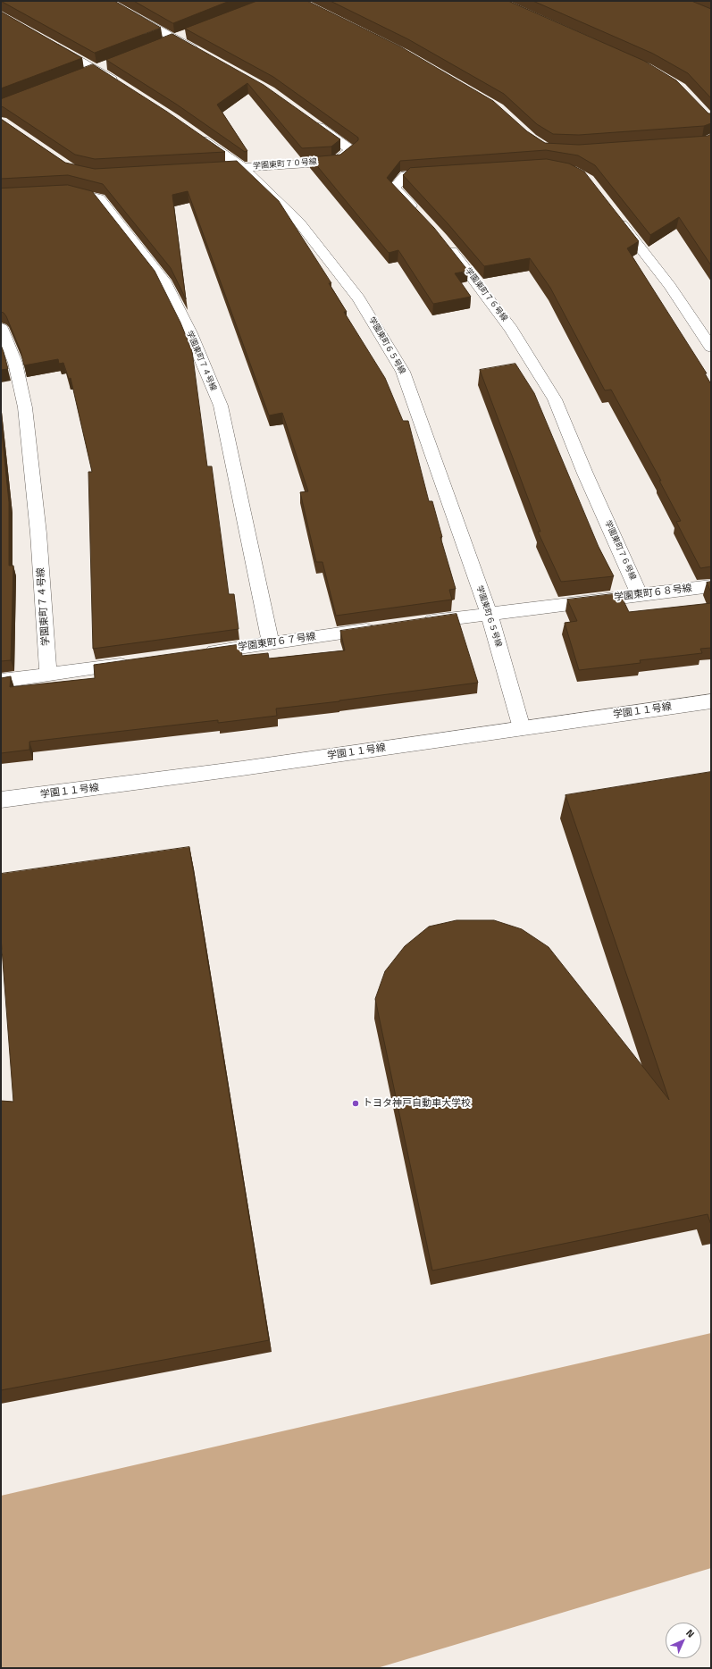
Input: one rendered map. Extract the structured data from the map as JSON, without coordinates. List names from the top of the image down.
{
  "streets": {
    "street": [
      "学園東町７０号線",
      "学園東町７６号線",
      "学園東町６５号線",
      "学園東町７４号線",
      "学園東町６８号線",
      "学園東町６７号線",
      "学園１１号線"
    ]
  },
  "crossings": [
    ["学園東町７０号線", "学園東町６５号線"],
    ["学園東町７６号線", "学園東町６８号線"],
    ["学園東町６５号線", "学園東町６８号線"],
    ["学園東町６５号線", "学園１１号線"],
    ["学園東町７４号線", "学園東町６７号線"]
  ],
  "places": ["トヨタ神戸自動車大学校"],
  "north": "top right"
}
